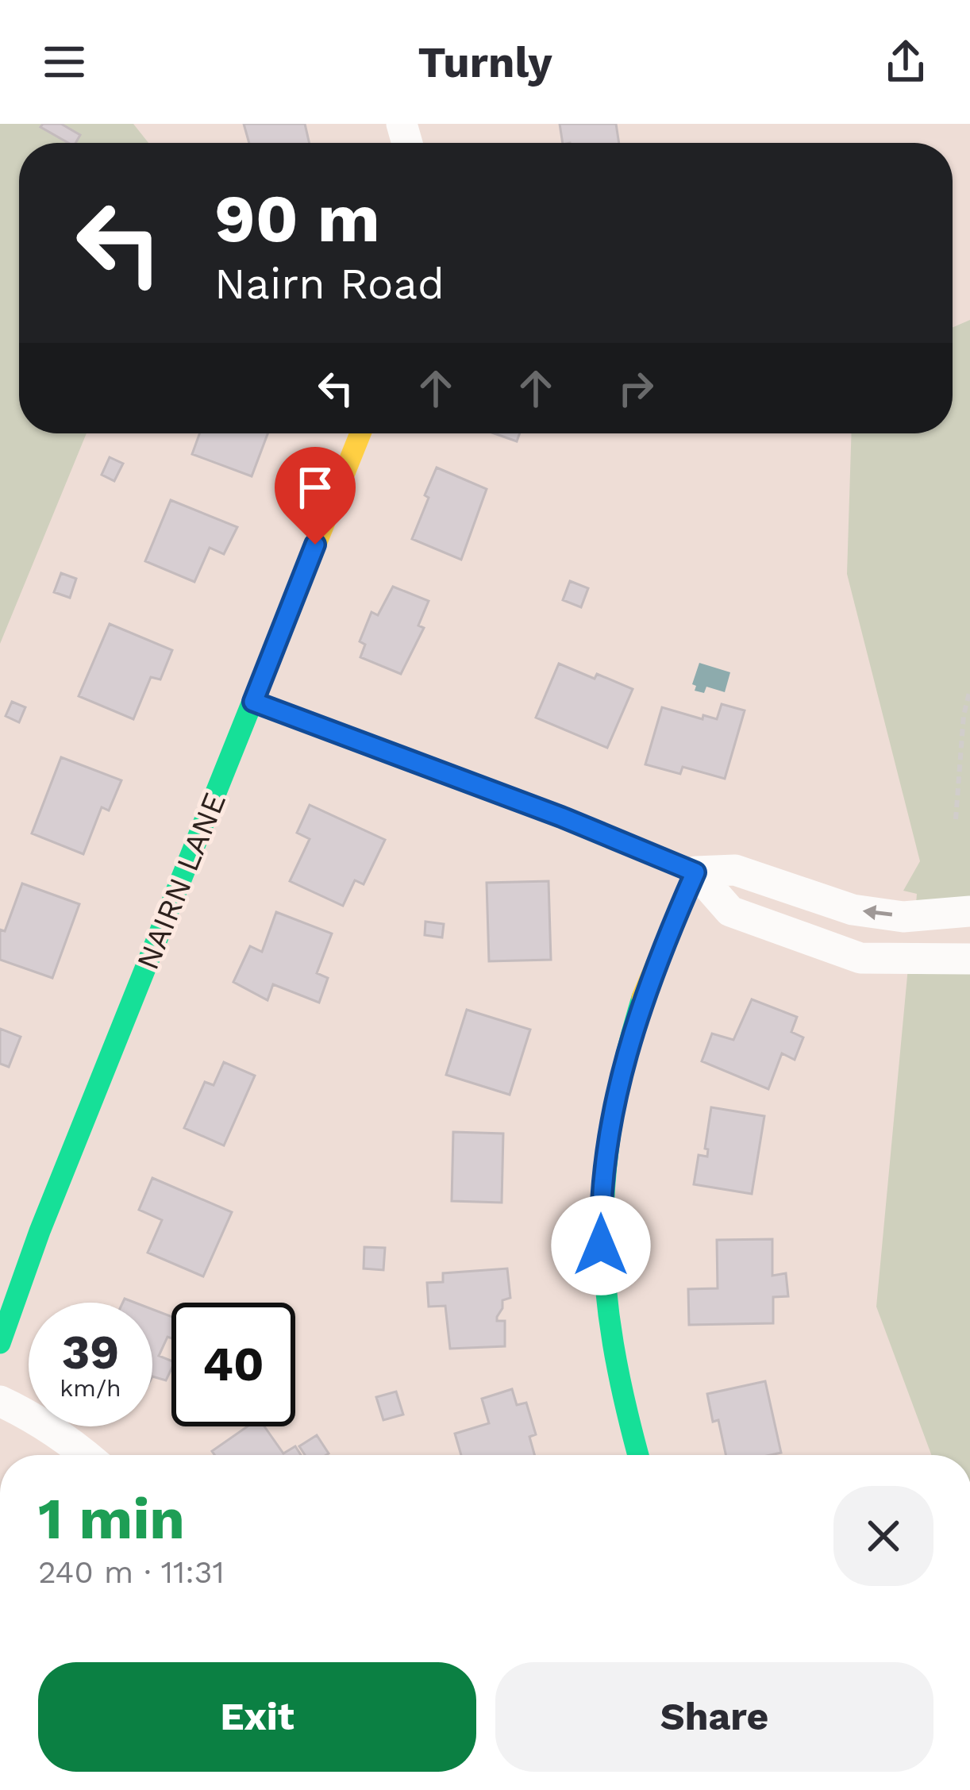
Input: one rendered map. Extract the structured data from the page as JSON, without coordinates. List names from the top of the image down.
{
  "streets": {
    "street": ["NAIRN LANE"]
  },
  "page": {
    "header": "Turnly",
    "turn": ["90 m", "Nairn Road"],
    "speed": "39 km/h",
    "limit": "40",
    "heading": ["1 min", "240 m · 11:31"],
    "buttons": ["Exit", "Share"]
  }
}
